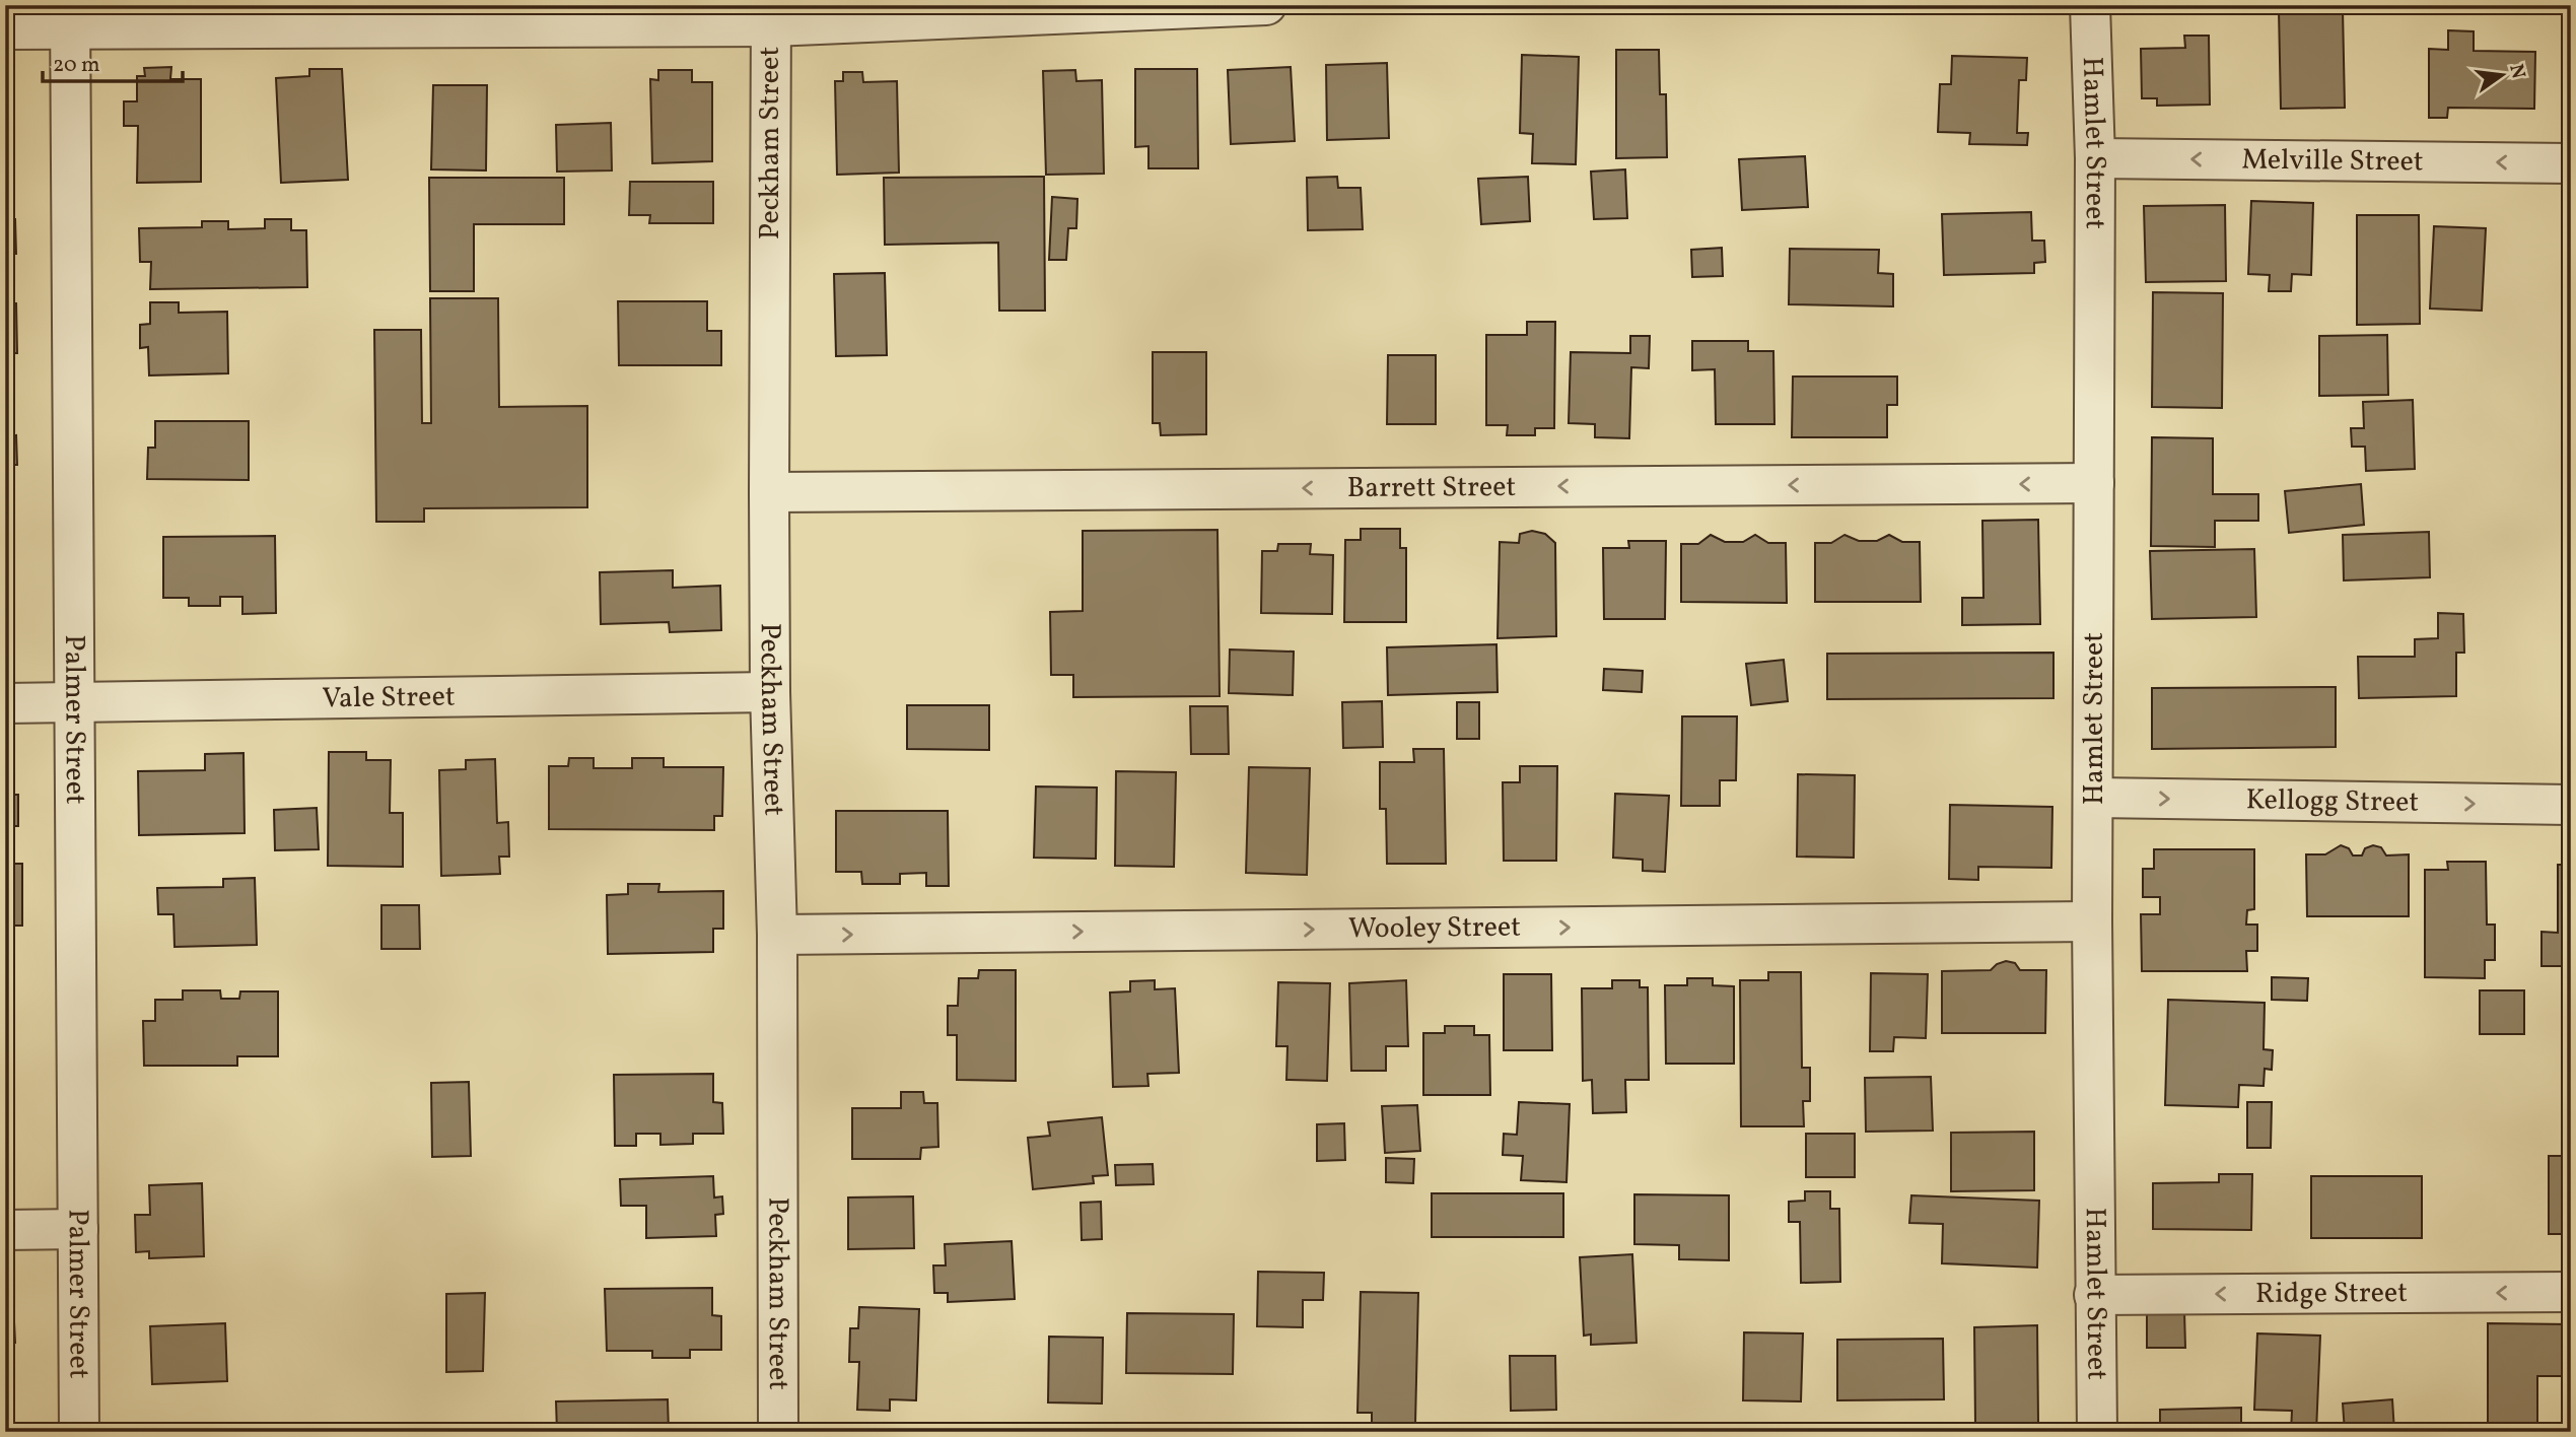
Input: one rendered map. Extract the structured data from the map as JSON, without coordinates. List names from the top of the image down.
{
  "streets": {
    "street": [
      "Peckham Street",
      "Hamlet Street",
      "Melville Street",
      "Barrett Street",
      "Vale Street",
      "Palmer Street",
      "Kellogg Street",
      "Wooley Street",
      "Ridge Street"
    ]
  },
  "crossings": [
    ["Peckham Street", "Barrett Street"],
    ["Peckham Street", "Vale Street"],
    ["Peckham Street", "Wooley Street"],
    ["Hamlet Street", "Melville Street"],
    ["Hamlet Street", "Barrett Street"],
    ["Hamlet Street", "Kellogg Street"],
    ["Hamlet Street", "Wooley Street"],
    ["Hamlet Street", "Ridge Street"],
    ["Vale Street", "Palmer Street"]
  ],
  "one_way": [
    "Melville Street",
    "Barrett Street",
    "Kellogg Street",
    "Wooley Street",
    "Ridge Street"
  ],
  "scale_bar": "20 m",
  "north": "right"
}
